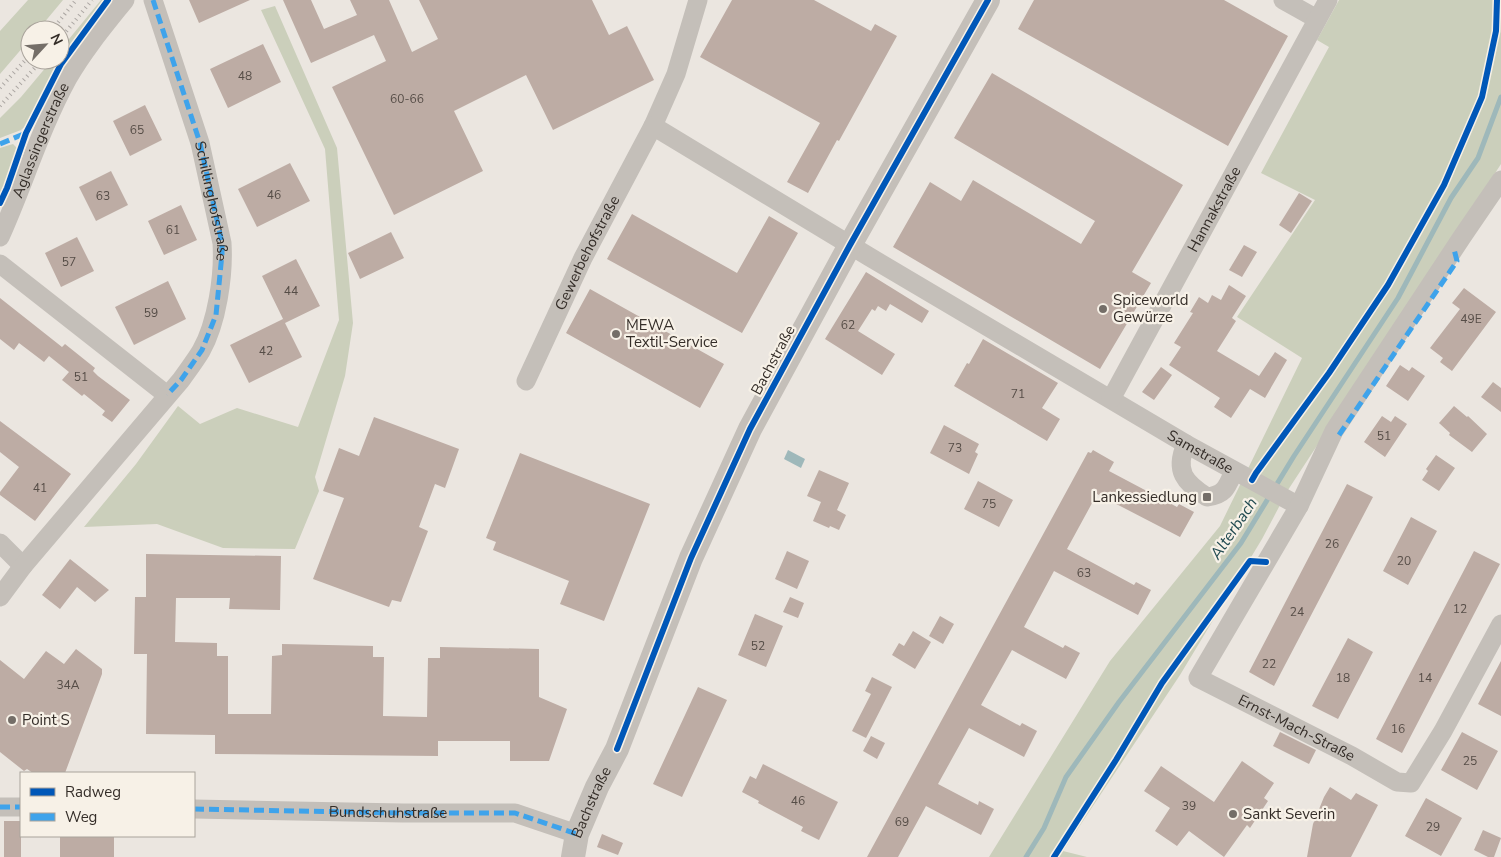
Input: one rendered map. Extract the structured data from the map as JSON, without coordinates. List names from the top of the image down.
{
  "streets": {
    "street": [
      "Aglassingerstraße",
      "Schillinghofstraße",
      "Hannakstraße",
      "Gewerbehofstraße",
      "Bachstraße",
      "Samstraße",
      "Ernst-Mach-Straße",
      "Bundschuhstraße"
    ]
  },
  "crossings": [
    ["Hannakstraße", "Samstraße"],
    ["Bachstraße", "Samstraße"],
    ["Bachstraße", "Bundschuhstraße"],
    ["Samstraße", "Ernst-Mach-Straße"]
  ],
  "water": ["Alterbach"],
  "places": {
    "other": [
      "Spiceworld Gewürze",
      "MEWA Textil-Service",
      "Point S",
      "Sankt Severin"
    ],
    "transit": ["Lankessiedlung"]
  },
  "house_numbers": [
    "48",
    "60-66",
    "65",
    "46",
    "63",
    "61",
    "57",
    "44",
    "59",
    "49E",
    "62",
    "42",
    "51",
    "71",
    "51",
    "73",
    "41",
    "75",
    "26",
    "20",
    "63",
    "12",
    "24",
    "52",
    "22",
    "18",
    "14",
    "34A",
    "16",
    "25",
    "46",
    "39",
    "69",
    "29"
  ],
  "legend": ["Radweg", "Weg"],
  "north": "top right"
}
